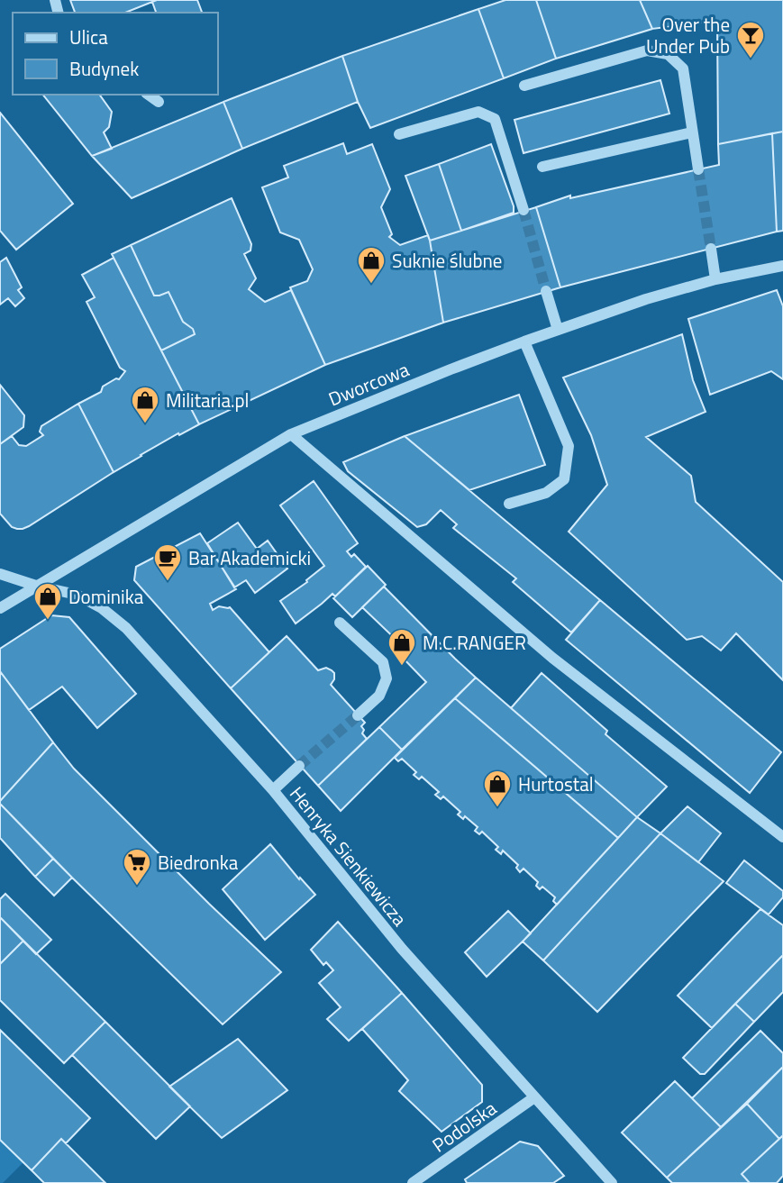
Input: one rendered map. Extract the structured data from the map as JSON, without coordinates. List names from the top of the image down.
{
  "streets": {
    "street": ["Dworcowa", "Henryka Sienkiewicza", "Podolska"]
  },
  "crossings": [
    ["Dworcowa", "Henryka Sienkiewicza"],
    ["Henryka Sienkiewicza", "Podolska"]
  ],
  "places": {
    "bar": ["Over the Under Pub"],
    "shop": [
      "Suknie ślubne",
      "Militaria.pl",
      "Dominika",
      "M.C.RANGER",
      "Hurtostal"
    ],
    "cafe": ["Bar Akademicki"],
    "supermarket": ["Biedronka"]
  },
  "legend": ["Ulica", "Budynek"]
}
